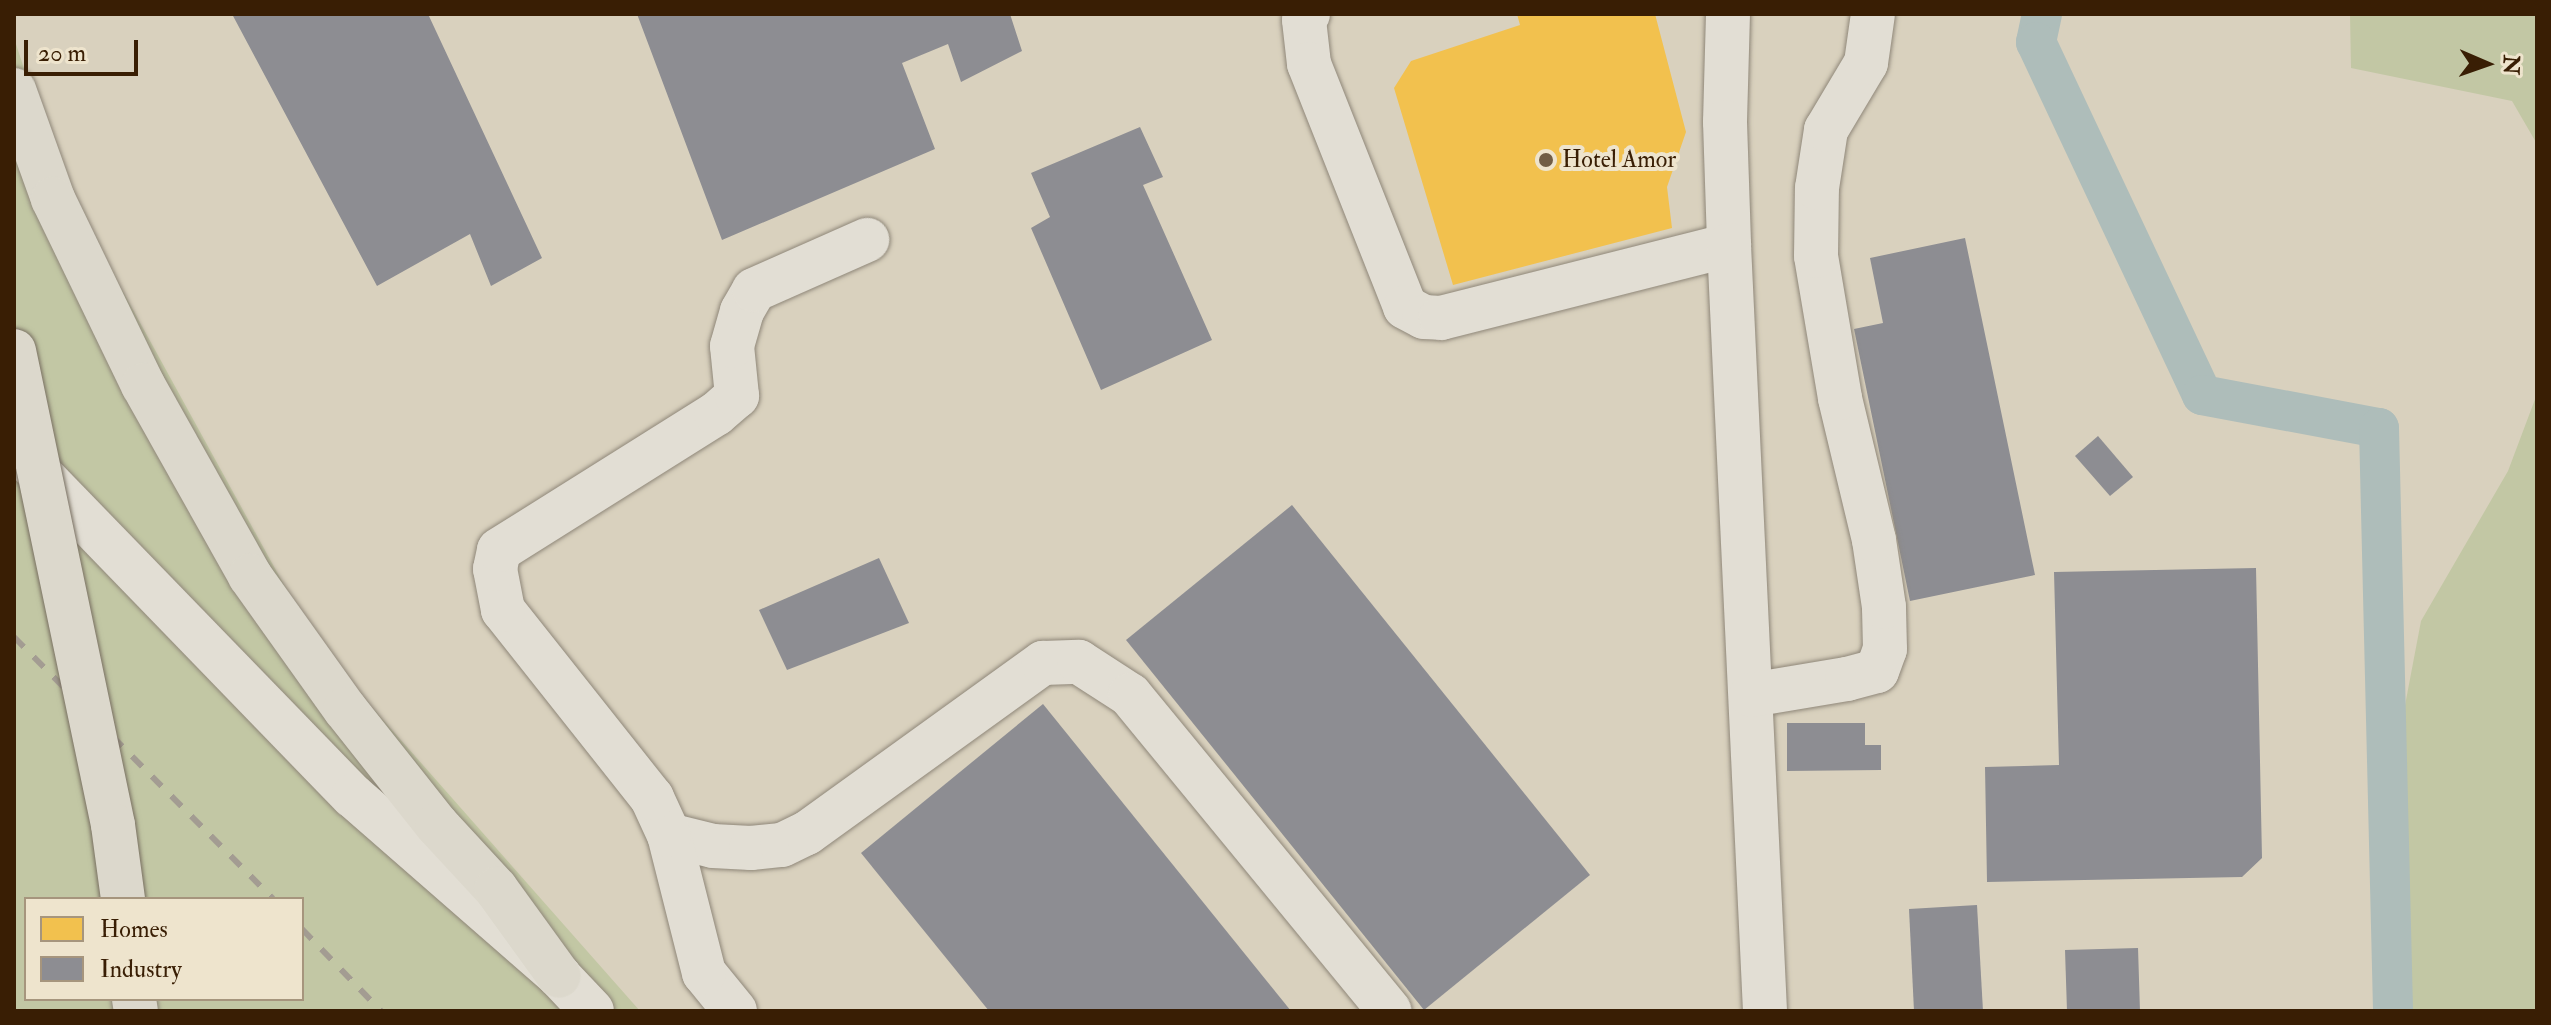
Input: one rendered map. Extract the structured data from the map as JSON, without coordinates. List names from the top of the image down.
{
  "places": ["Hotel Amor"],
  "legend": ["Homes", "Industry"],
  "scale_bar": "20 m",
  "north": "right"
}
